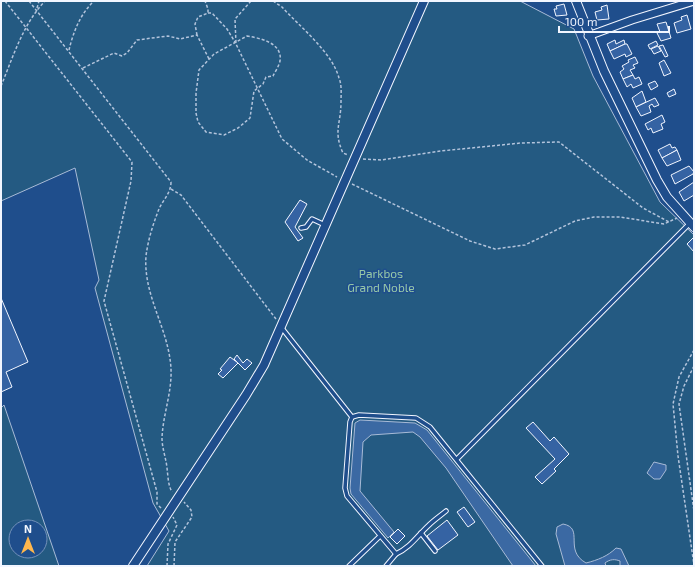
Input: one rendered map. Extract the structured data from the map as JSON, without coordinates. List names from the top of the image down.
{
  "parks": ["Parkbos Grand Noble"],
  "scale_bar": "100 m",
  "north": "top"
}
